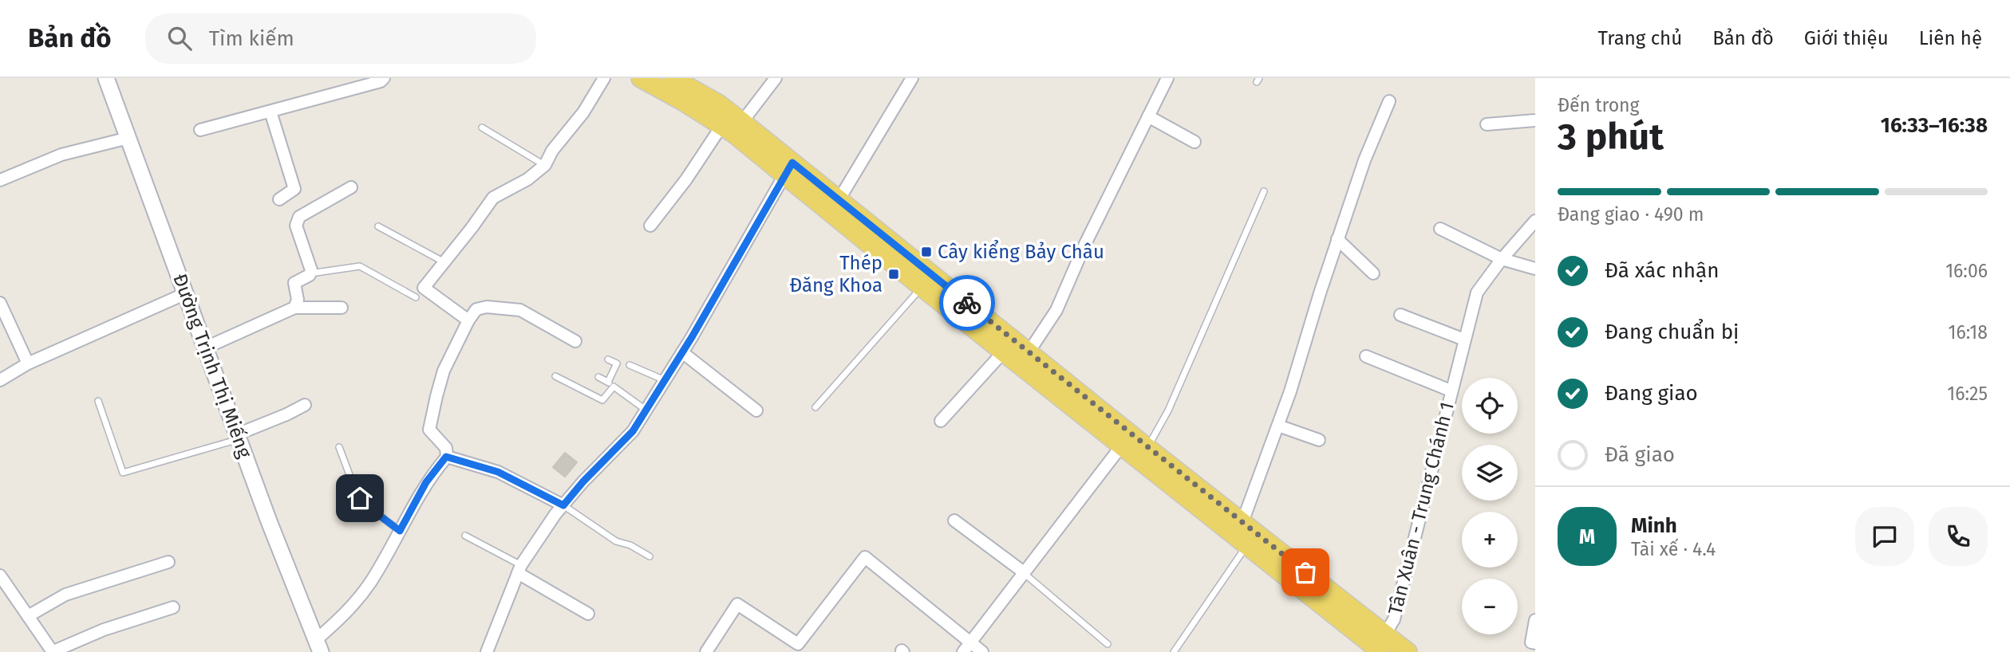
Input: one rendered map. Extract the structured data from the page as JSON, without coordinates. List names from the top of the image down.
{
  "streets": {
    "main road": ["Đường Trịnh Thị Miếng"],
    "street": ["Tân Xuân - Trung Chánh 1"]
  },
  "places": {
    "transit": ["Cây kiểng Bảy Châu", "Thép Đăng Khoa"]
  },
  "page": {
    "header": "Bản đồ",
    "search": "Tìm kiếm",
    "nav": [
      "Trang chủ",
      "Bản đồ",
      "Giới thiệu",
      "Liên hệ"
    ],
    "heading": ["3 phút", "Đến trong", "16:33–16:38"],
    "panel": ["Minh", "Tài xế · 4.4"],
    "bar": "Đang giao · 490 m",
    "list": [
      ["Đã xác nhận", "16:06"],
      ["Đang chuẩn bị", "16:18"],
      ["Đang giao", "16:25"],
      "Đã giao"
    ],
    "map_buttons": ["+", "−"],
    "round": "M"
  }
}
